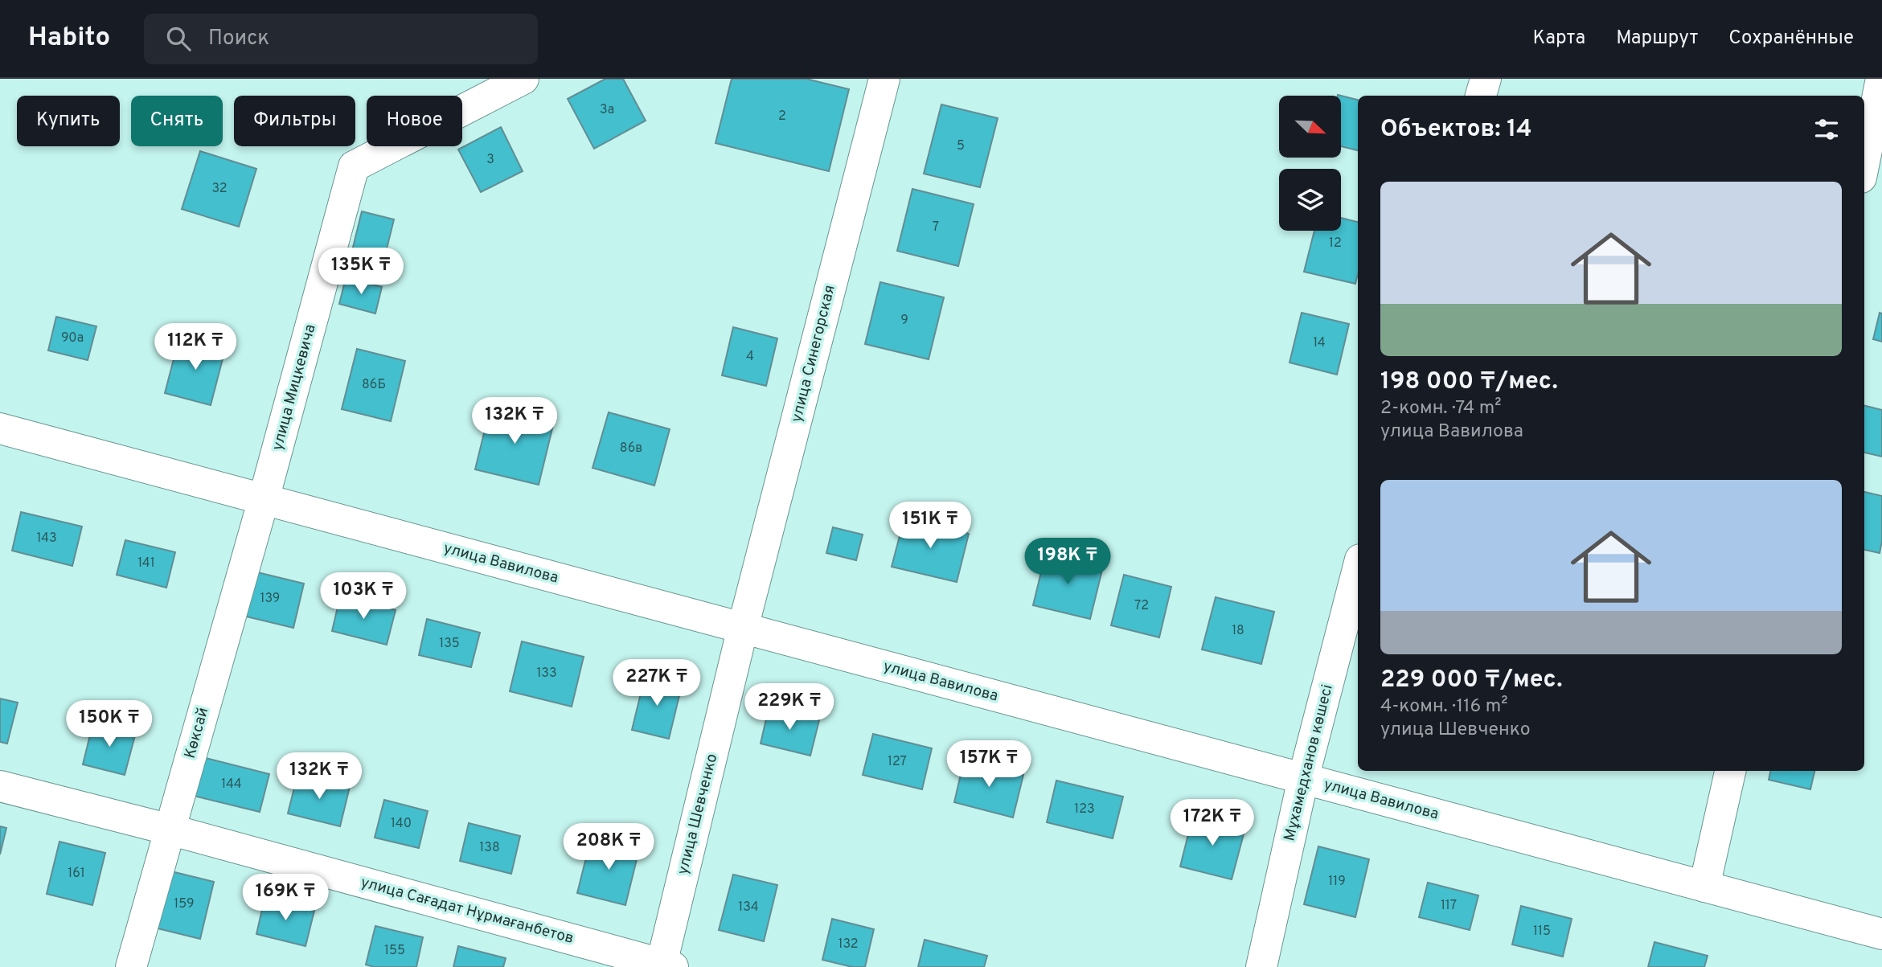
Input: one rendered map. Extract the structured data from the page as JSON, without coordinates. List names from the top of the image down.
{
  "streets": {
    "street": [
      "улица Синегорская",
      "улица Мицкевича",
      "улица Вавилова",
      "Көксай",
      "Мұхамедханов көшесі",
      "улица Шевченко",
      "улица Сағадат Нұрмағанбетов"
    ]
  },
  "crossings": [
    ["улица Синегорская", "улица Вавилова"],
    ["улица Синегорская", "улица Шевченко"],
    ["улица Мицкевича", "улица Вавилова"],
    ["улица Мицкевича", "Көксай"],
    ["улица Вавилова", "Көксай"],
    ["улица Вавилова", "Мұхамедханов көшесі"],
    ["улица Вавилова", "улица Шевченко"],
    ["Көксай", "улица Сағадат Нұрмағанбетов"],
    ["улица Шевченко", "улица Сағадат Нұрмағанбетов"]
  ],
  "house_numbers": [
    "3а",
    "2",
    "5",
    "3",
    "32",
    "7",
    "12",
    "9",
    "90а",
    "14",
    "4",
    "86Б",
    "86в",
    "143",
    "141",
    "139",
    "72",
    "18",
    "135",
    "133",
    "127",
    "144",
    "123",
    "140",
    "138",
    "161",
    "119",
    "159",
    "117",
    "134",
    "115",
    "132",
    "155"
  ],
  "north": "bottom right",
  "page": {
    "header": "Habito",
    "search": "Поиск",
    "nav": ["Карта", "Маршрут", "Сохранённые"],
    "chip": [
      "Купить",
      "Снять",
      "Фильтры",
      "Новое"
    ],
    "heading": "Объектов: 14",
    "list": [
      {
        "name": "198 000 ₸/мес.",
        "note": "2-комн. · 74 m² · улица Вавилова"
      },
      {
        "name": "229 000 ₸/мес.",
        "note": "4-комн. · 116 m² · улица Шевченко"
      }
    ],
    "price": [
      "135K ₸",
      "112K ₸",
      "132K ₸",
      "151K ₸",
      "198K ₸",
      "103K ₸",
      "227K ₸",
      "229K ₸",
      "150K ₸",
      "157K ₸",
      "132K ₸",
      "172K ₸",
      "208K ₸",
      "169K ₸"
    ]
  }
}
